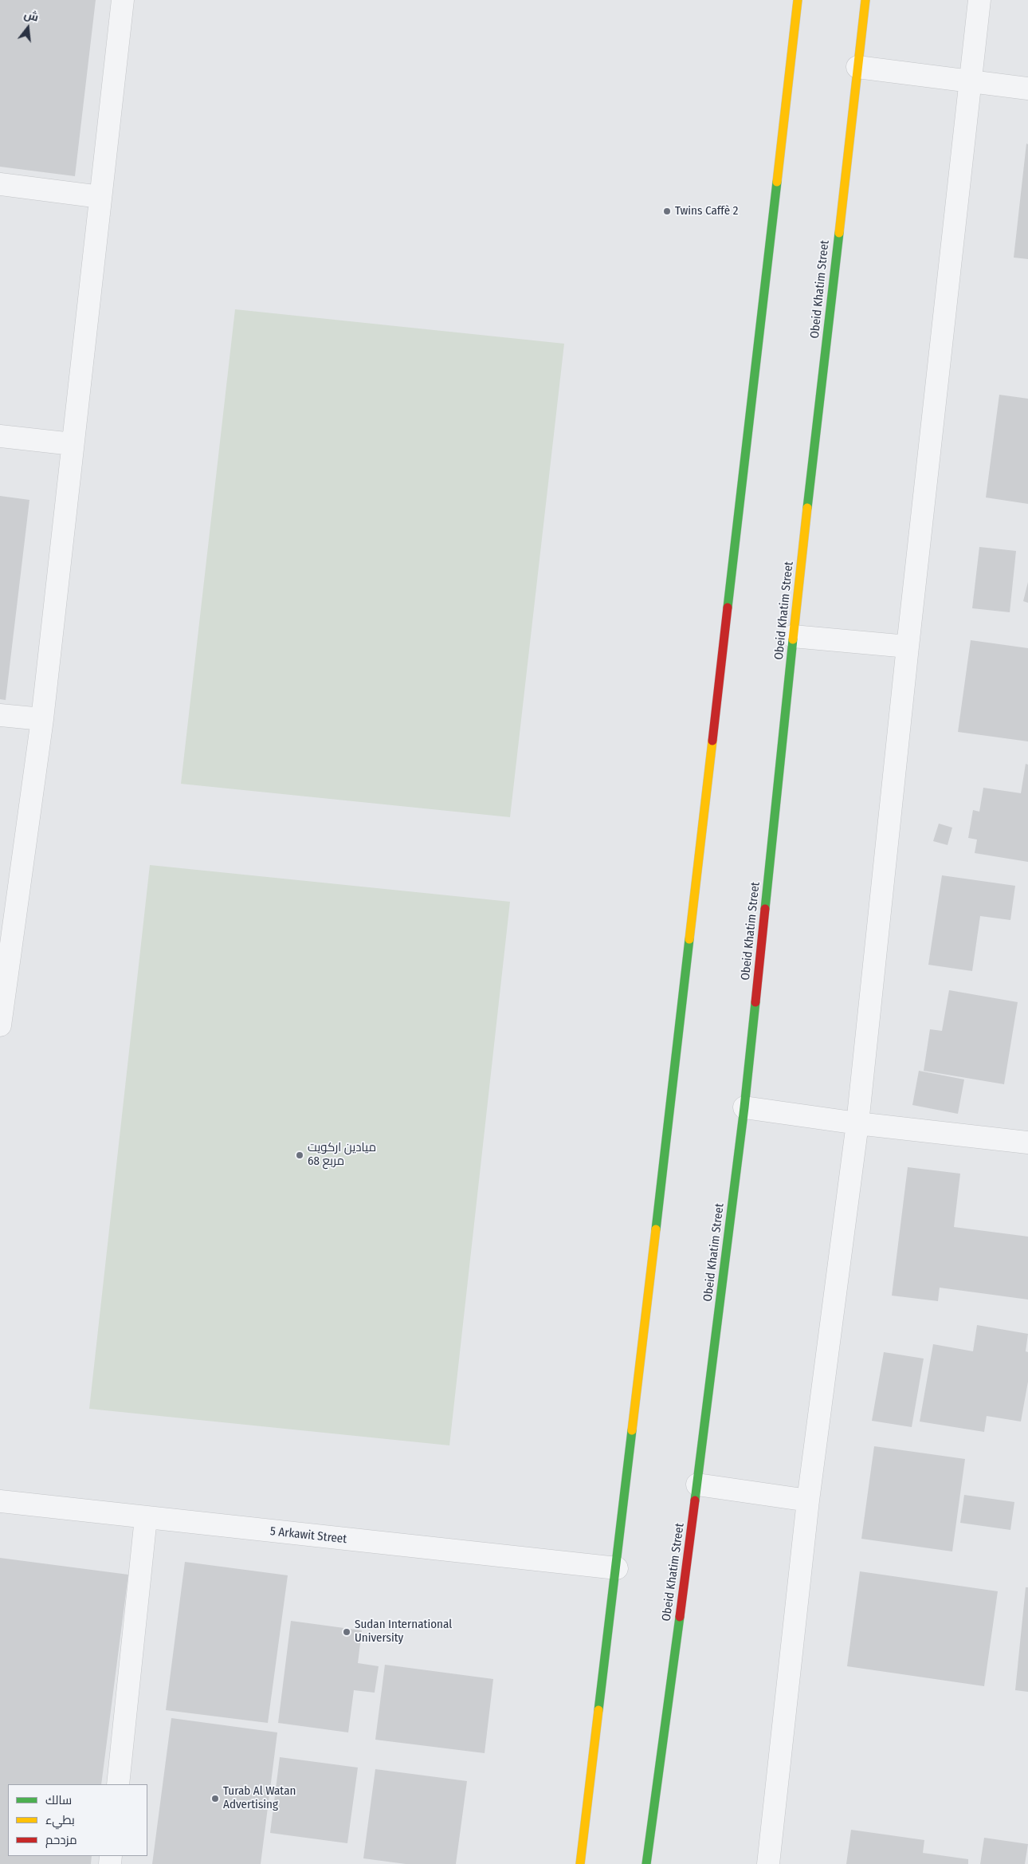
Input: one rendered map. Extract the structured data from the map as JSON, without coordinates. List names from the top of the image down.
{
  "streets": {
    "main road": ["Obeid Khatim Street"],
    "street": ["5 Arkawit Street"]
  },
  "places": [
    "Twins Caffè 2",
    "ميادين اركويت مربع 68",
    "Sudan International University",
    "Turab Al Watan Advertising"
  ],
  "legend": ["سالك", "بطيء", "مزدحم"],
  "north": "top"
}
